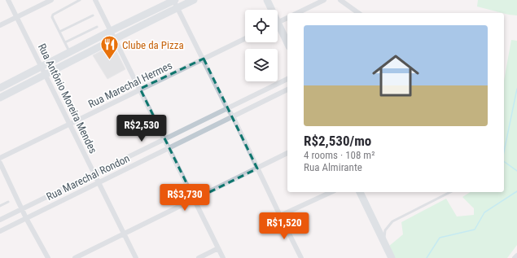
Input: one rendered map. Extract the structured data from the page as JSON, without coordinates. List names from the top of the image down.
{
  "streets": {
    "street": ["Rua Marechal Hermes", "Rua Antônio Moreira Mendes", "Rua Marechal Rondon"]
  },
  "crossings": [
    ["Rua Marechal Hermes", "Rua Antônio Moreira Mendes"],
    ["Rua Antônio Moreira Mendes", "Rua Marechal Rondon"]
  ],
  "places": {
    "restaurant": ["Clube da Pizza"]
  },
  "page": {
    "list": [
      {
        "name": "R$2,530/mo",
        "note": "4 rooms · 108 m² · Rua Almirante"
      }
    ],
    "price": ["R$2,530", "R$3,730", "R$1,520"]
  }
}
